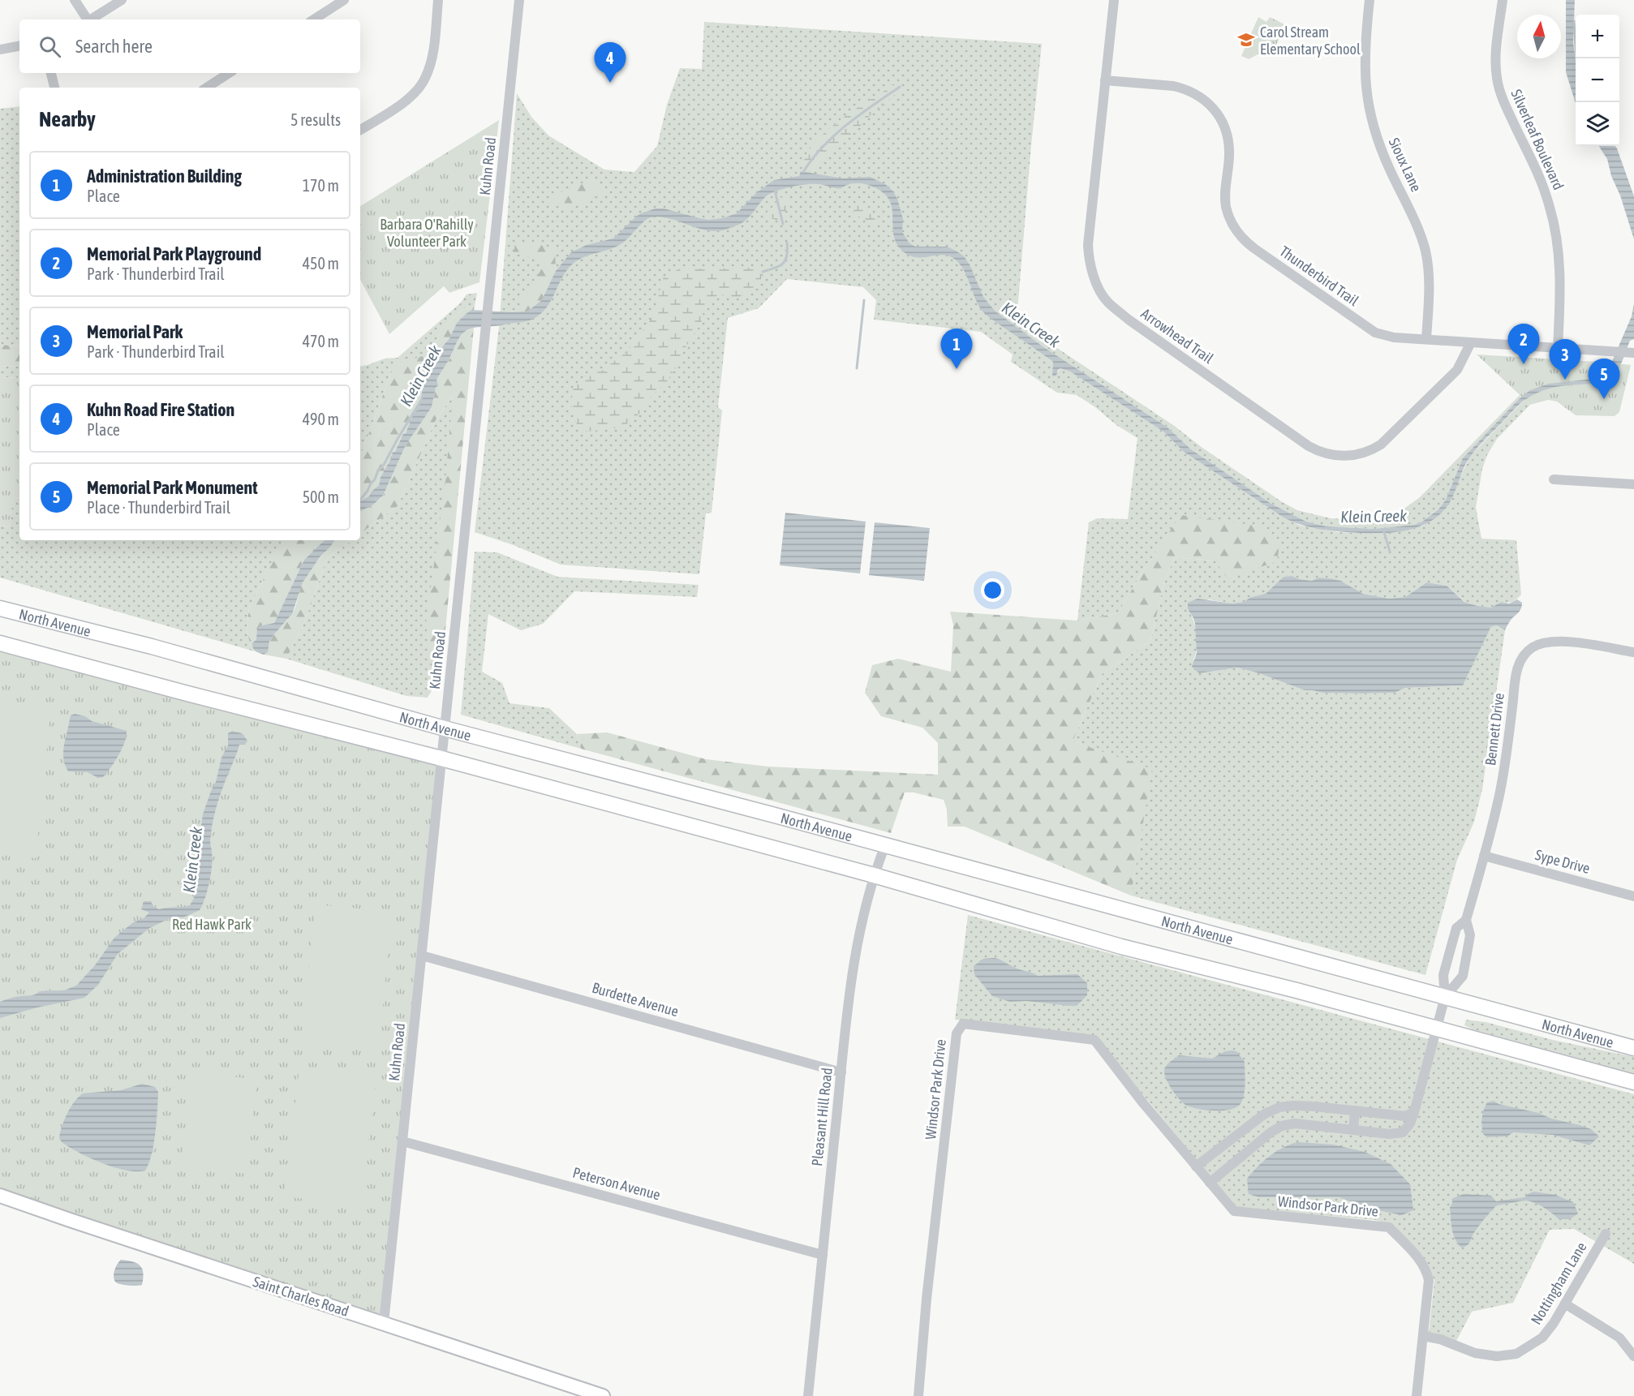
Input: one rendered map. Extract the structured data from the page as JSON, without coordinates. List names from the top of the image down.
{
  "streets": {
    "main road": ["North Avenue"],
    "street": [
      "Silverleaf Boulevard",
      "Sioux Lane",
      "Kuhn Road",
      "Thunderbird Trail",
      "Arrowhead Trail",
      "Bennett Drive",
      "Sype Drive",
      "Burdette Avenue",
      "Windsor Park Drive",
      "Pleasant Hill Road",
      "Peterson Avenue",
      "Nottingham Lane",
      "Saint Charles Road"
    ]
  },
  "crossings": [
    ["Silverleaf Boulevard", "Thunderbird Trail"],
    ["Sioux Lane", "Thunderbird Trail"],
    ["Kuhn Road", "North Avenue"],
    ["Kuhn Road", "Burdette Avenue"],
    ["Kuhn Road", "Peterson Avenue"],
    ["Kuhn Road", "Saint Charles Road"],
    ["Thunderbird Trail", "Arrowhead Trail"],
    ["North Avenue", "Bennett Drive"],
    ["North Avenue", "Pleasant Hill Road"],
    ["Bennett Drive", "Sype Drive"],
    ["Burdette Avenue", "Pleasant Hill Road"],
    ["Windsor Park Drive", "Nottingham Lane"],
    ["Pleasant Hill Road", "Peterson Avenue"]
  ],
  "water": ["Klein Creek"],
  "parks": ["Barbara O'Rahilly Volunteer Park", "Red Hawk Park"],
  "places": {
    "school or university": ["Carol Stream Elementary School"]
  },
  "north": "top",
  "page": {
    "map_buttons": ["+", "−"],
    "search": "Search here",
    "pins": [
      "4",
      "2",
      "1",
      "3",
      "5"
    ],
    "heading": ["Nearby", "5 results"],
    "list": [
      {
        "mark": "1",
        "name": "Administration Building",
        "note": "Place",
        "value": "170 m"
      },
      {
        "mark": "2",
        "name": "Memorial Park Playground",
        "note": "Park · Thunderbird Trail",
        "value": "450 m"
      },
      {
        "mark": "3",
        "name": "Memorial Park",
        "note": "Park · Thunderbird Trail",
        "value": "470 m"
      },
      {
        "mark": "4",
        "name": "Kuhn Road Fire Station",
        "note": "Place",
        "value": "490 m"
      },
      {
        "mark": "5",
        "name": "Memorial Park Monument",
        "note": "Place · Thunderbird Trail",
        "value": "500 m"
      }
    ]
  }
}
